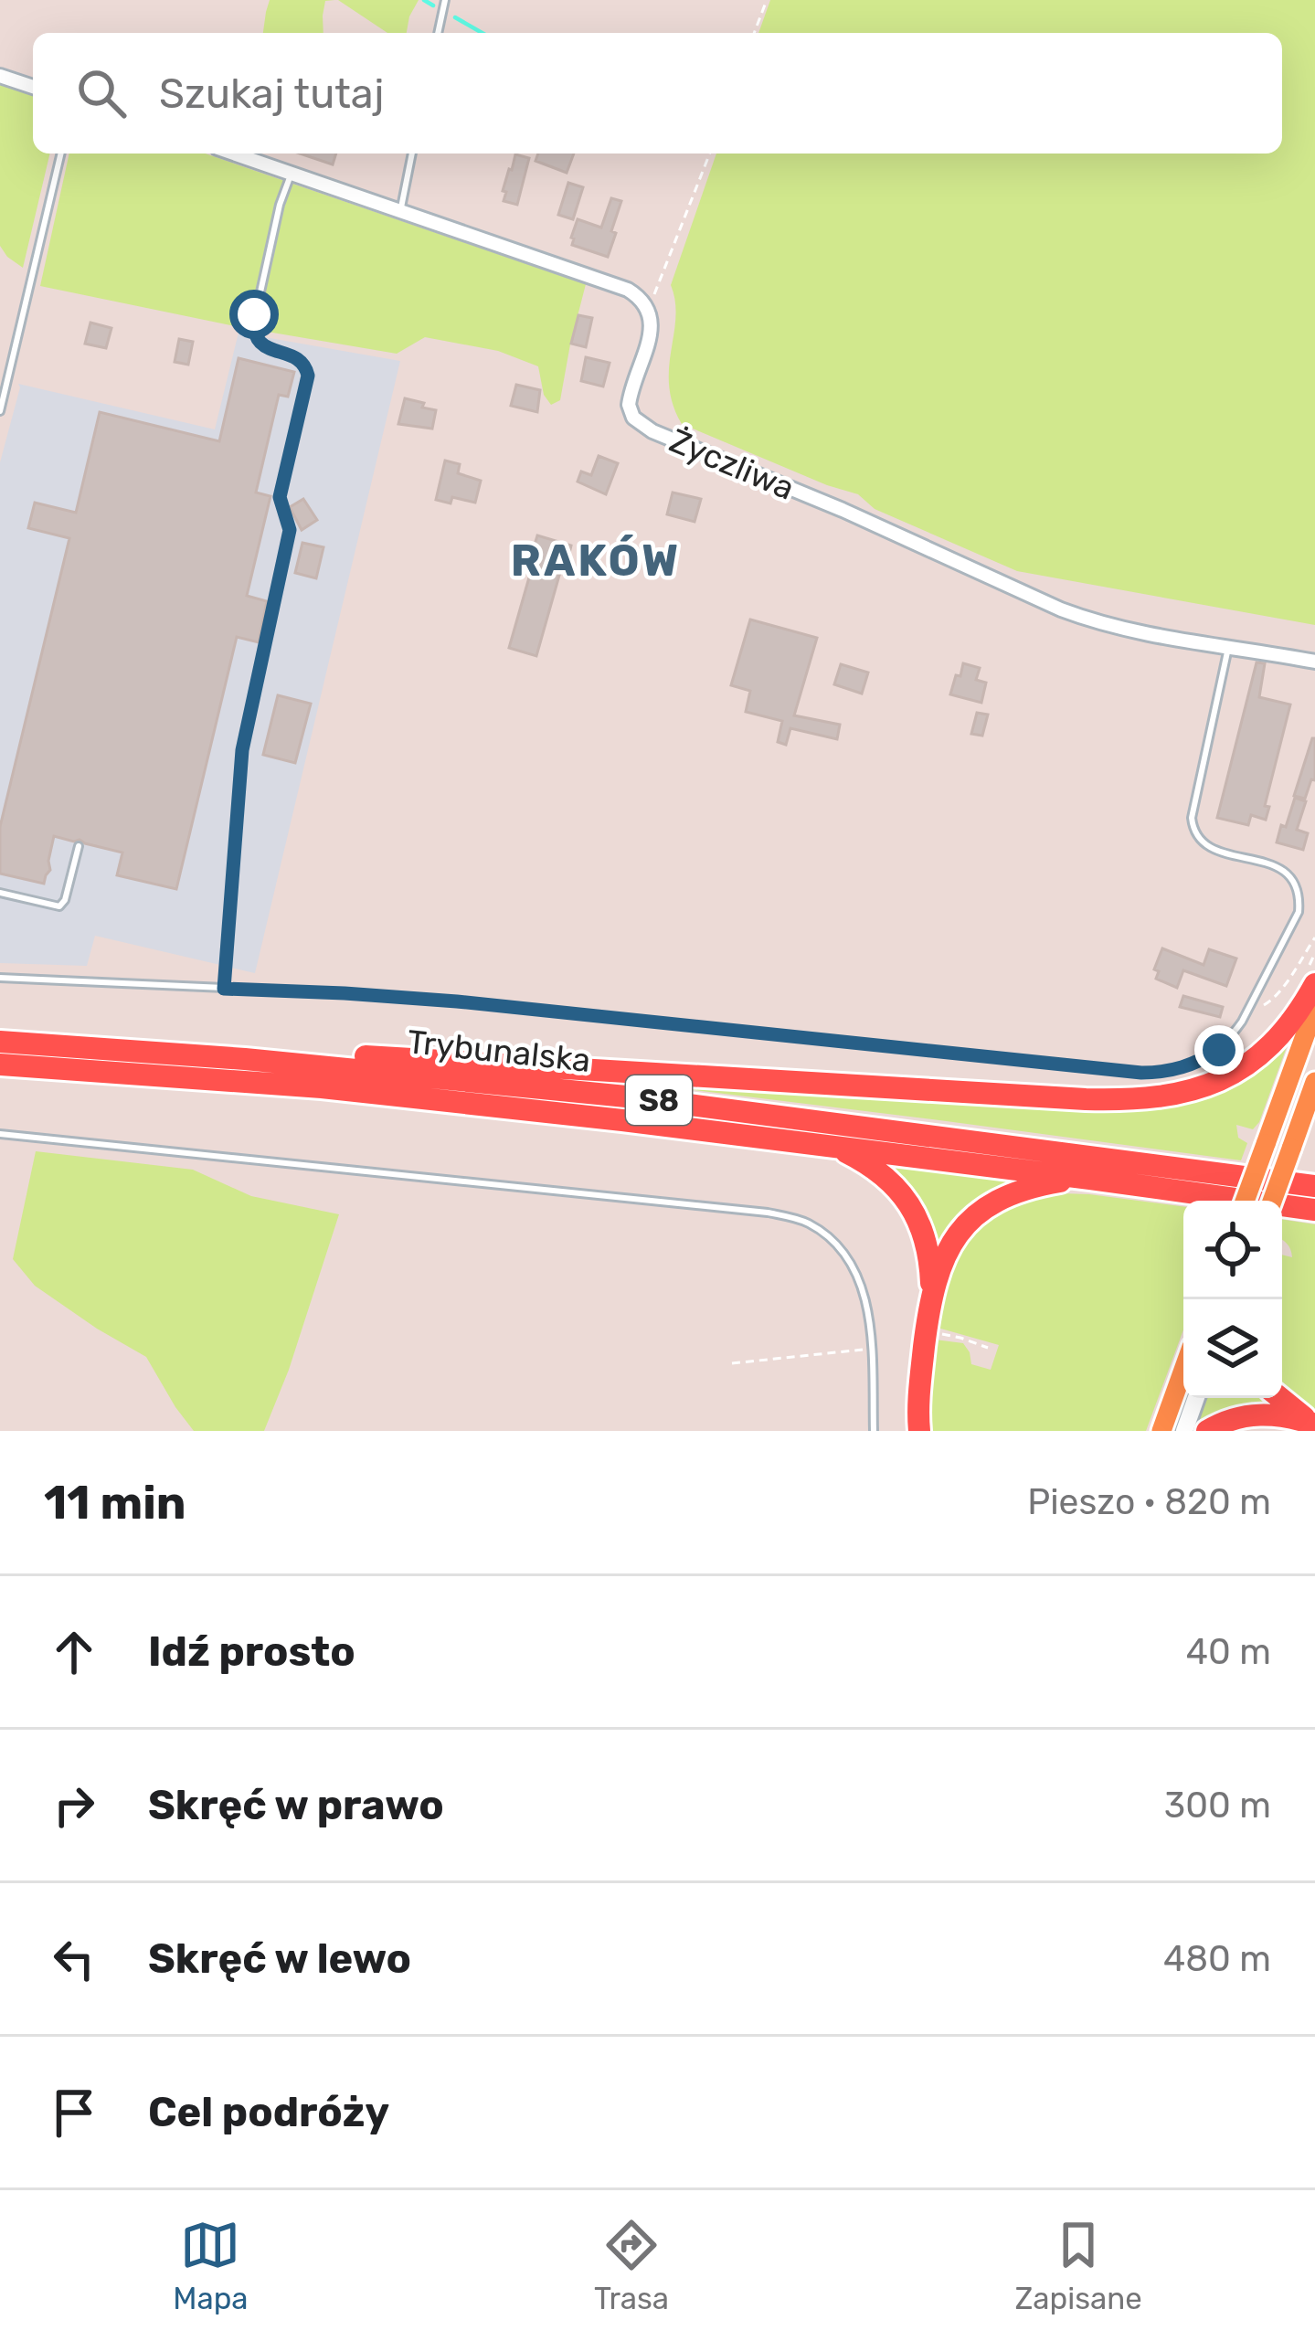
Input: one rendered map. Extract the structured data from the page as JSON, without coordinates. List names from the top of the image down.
{
  "streets": {
    "highway": ["Trybunalska", "S8"],
    "street": ["Życzliwa"]
  },
  "crossings": [
    ["Trybunalska", "S8"]
  ],
  "districts": ["RAKÓW"],
  "page": {
    "search": "Szukaj tutaj",
    "heading": ["11 min", "Pieszo · 820 m"],
    "list": [
      ["Idź prosto", "40 m"],
      ["Skręć w prawo", "300 m"],
      ["Skręć w lewo", "480 m"],
      "Cel podróży"
    ],
    "nav": ["Mapa", "Trasa", "Zapisane"]
  }
}
